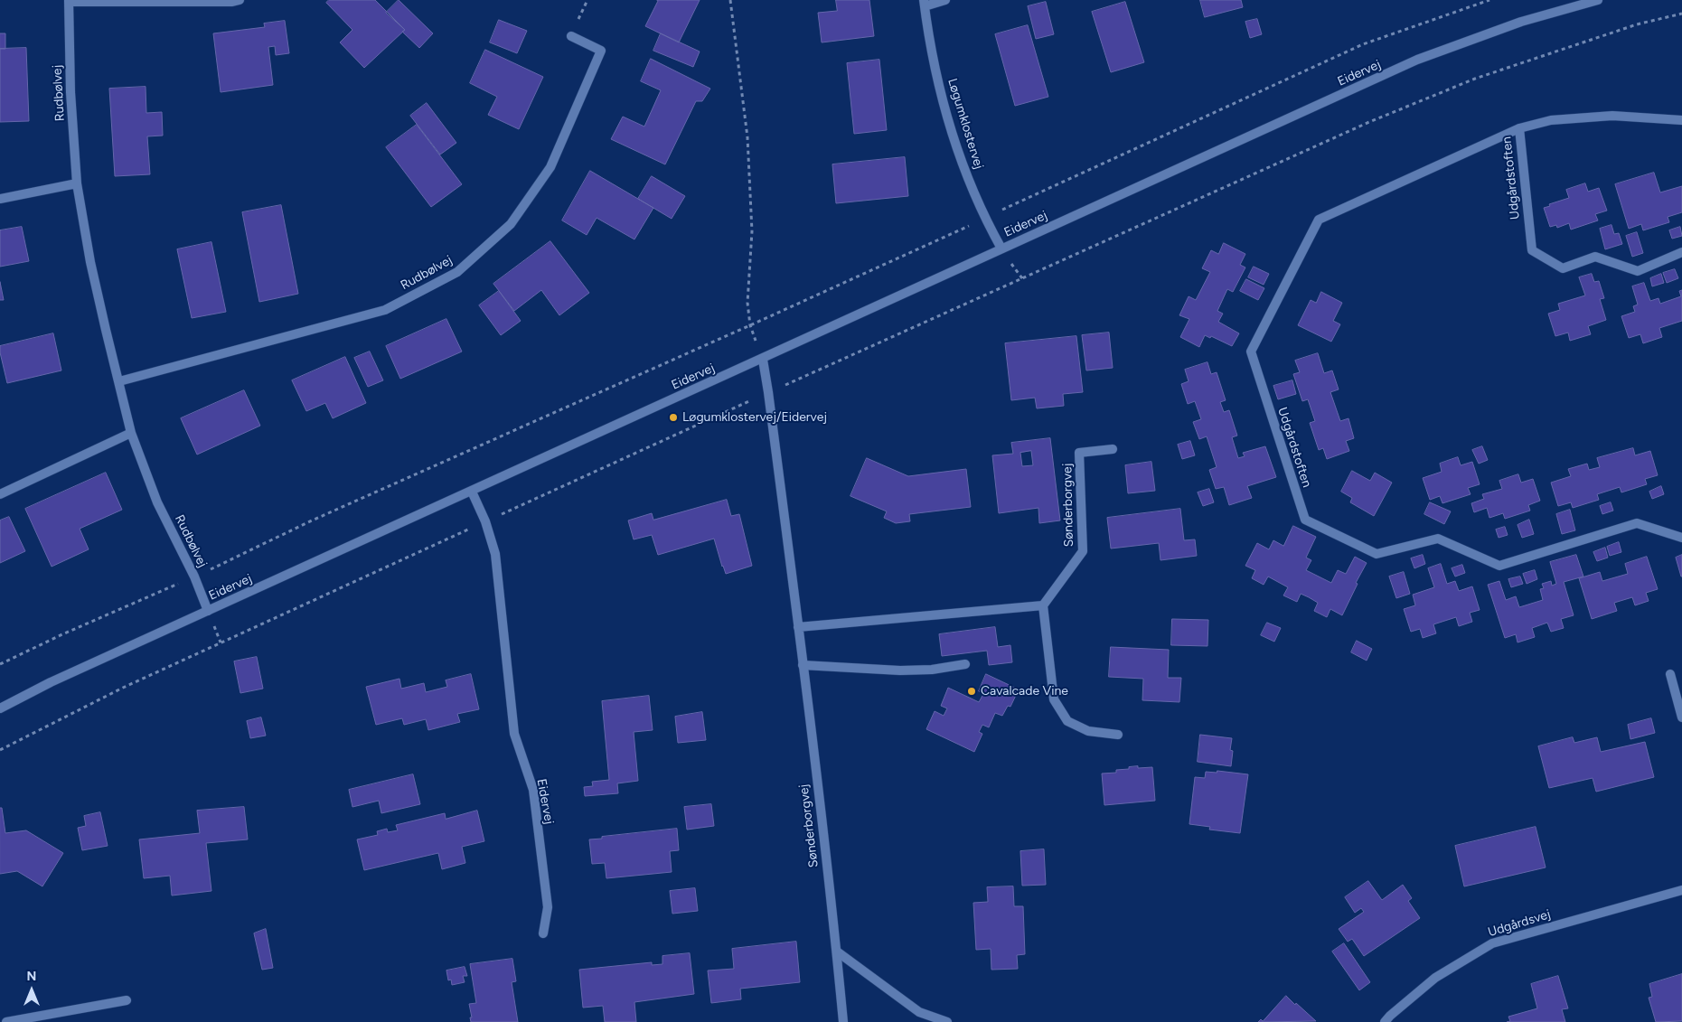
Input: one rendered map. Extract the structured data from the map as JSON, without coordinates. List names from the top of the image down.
{
  "streets": {
    "street": [
      "Eidervej",
      "Rudbølvej",
      "Løgumklostervej",
      "Udgårdstoften",
      "Sønderborgvej",
      "Udgårdsvej"
    ]
  },
  "crossings": [
    ["Eidervej", "Rudbølvej"],
    ["Eidervej", "Løgumklostervej"],
    ["Eidervej", "Sønderborgvej"]
  ],
  "places": ["Løgumklostervej/Eidervej", "Cavalcade Vine"],
  "north": "top"
}
